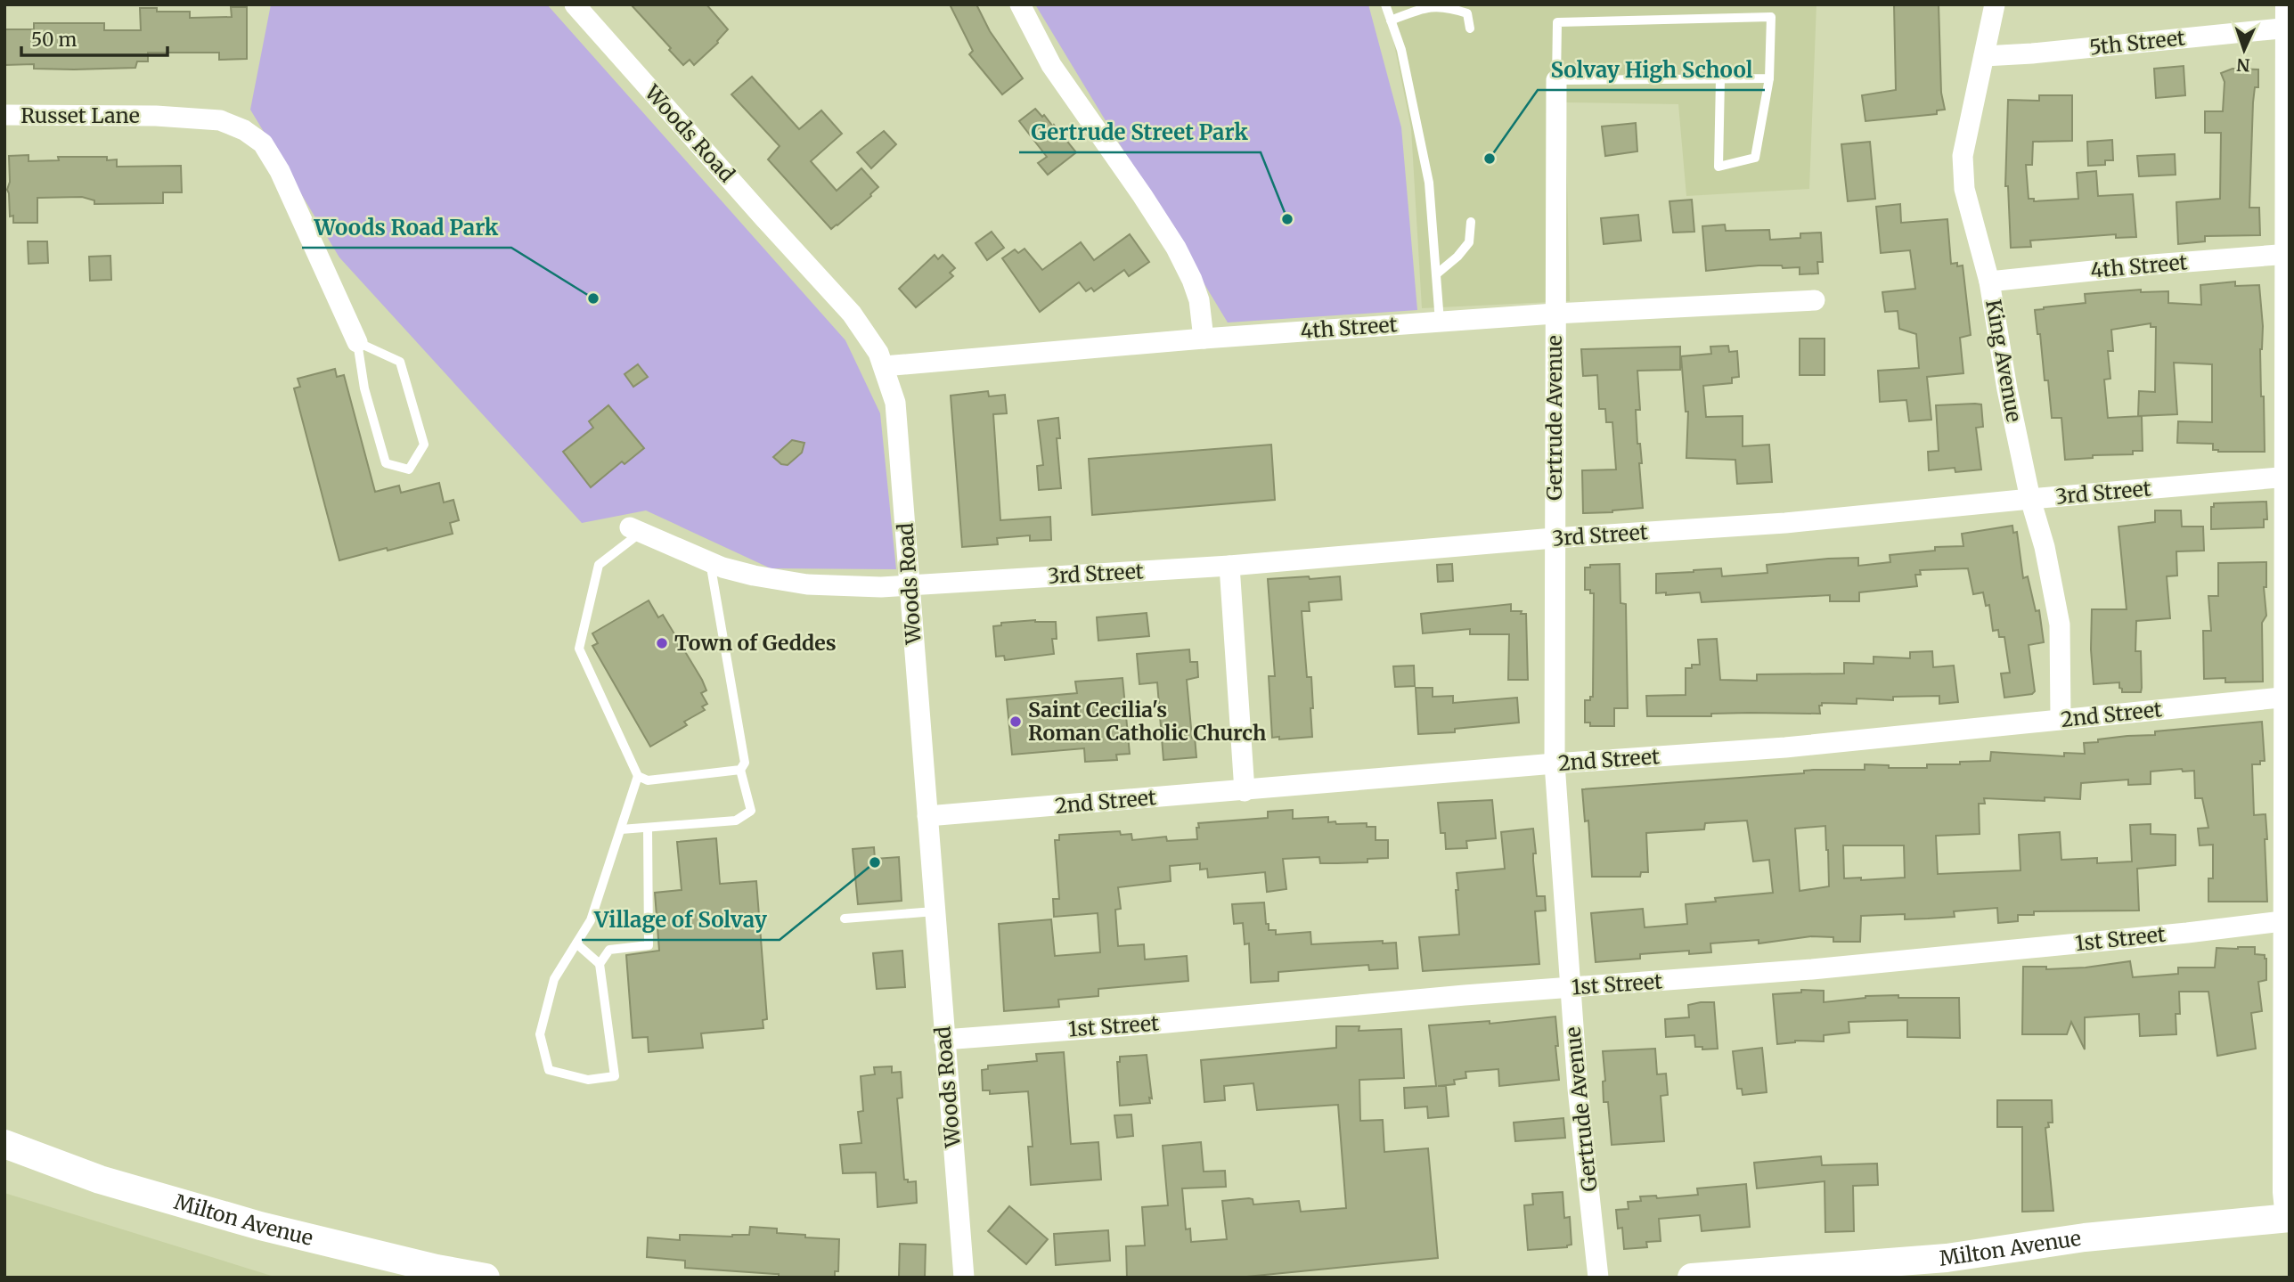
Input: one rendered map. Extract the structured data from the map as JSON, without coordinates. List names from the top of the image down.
{
  "streets": {
    "main road": ["Milton Avenue"],
    "street": [
      "5th Street",
      "Russet Lane",
      "Woods Road",
      "4th Street",
      "King Avenue",
      "Gertrude Avenue",
      "3rd Street",
      "2nd Street",
      "1st Street"
    ]
  },
  "crossings": [
    ["5th Street", "King Avenue"],
    ["Woods Road", "4th Street"],
    ["Woods Road", "3rd Street"],
    ["Woods Road", "2nd Street"],
    ["Woods Road", "1st Street"],
    ["4th Street", "King Avenue"],
    ["4th Street", "Gertrude Avenue"],
    ["King Avenue", "3rd Street"],
    ["King Avenue", "2nd Street"],
    ["Gertrude Avenue", "3rd Street"],
    ["Gertrude Avenue", "2nd Street"],
    ["Gertrude Avenue", "1st Street"]
  ],
  "places": [
    "Solvay High School",
    "Gertrude Street Park",
    "Woods Road Park",
    "Town of Geddes",
    "Saint Cecilia's Roman Catholic Church",
    "Village of Solvay"
  ],
  "scale_bar": "50 m",
  "north": "bottom"
}
